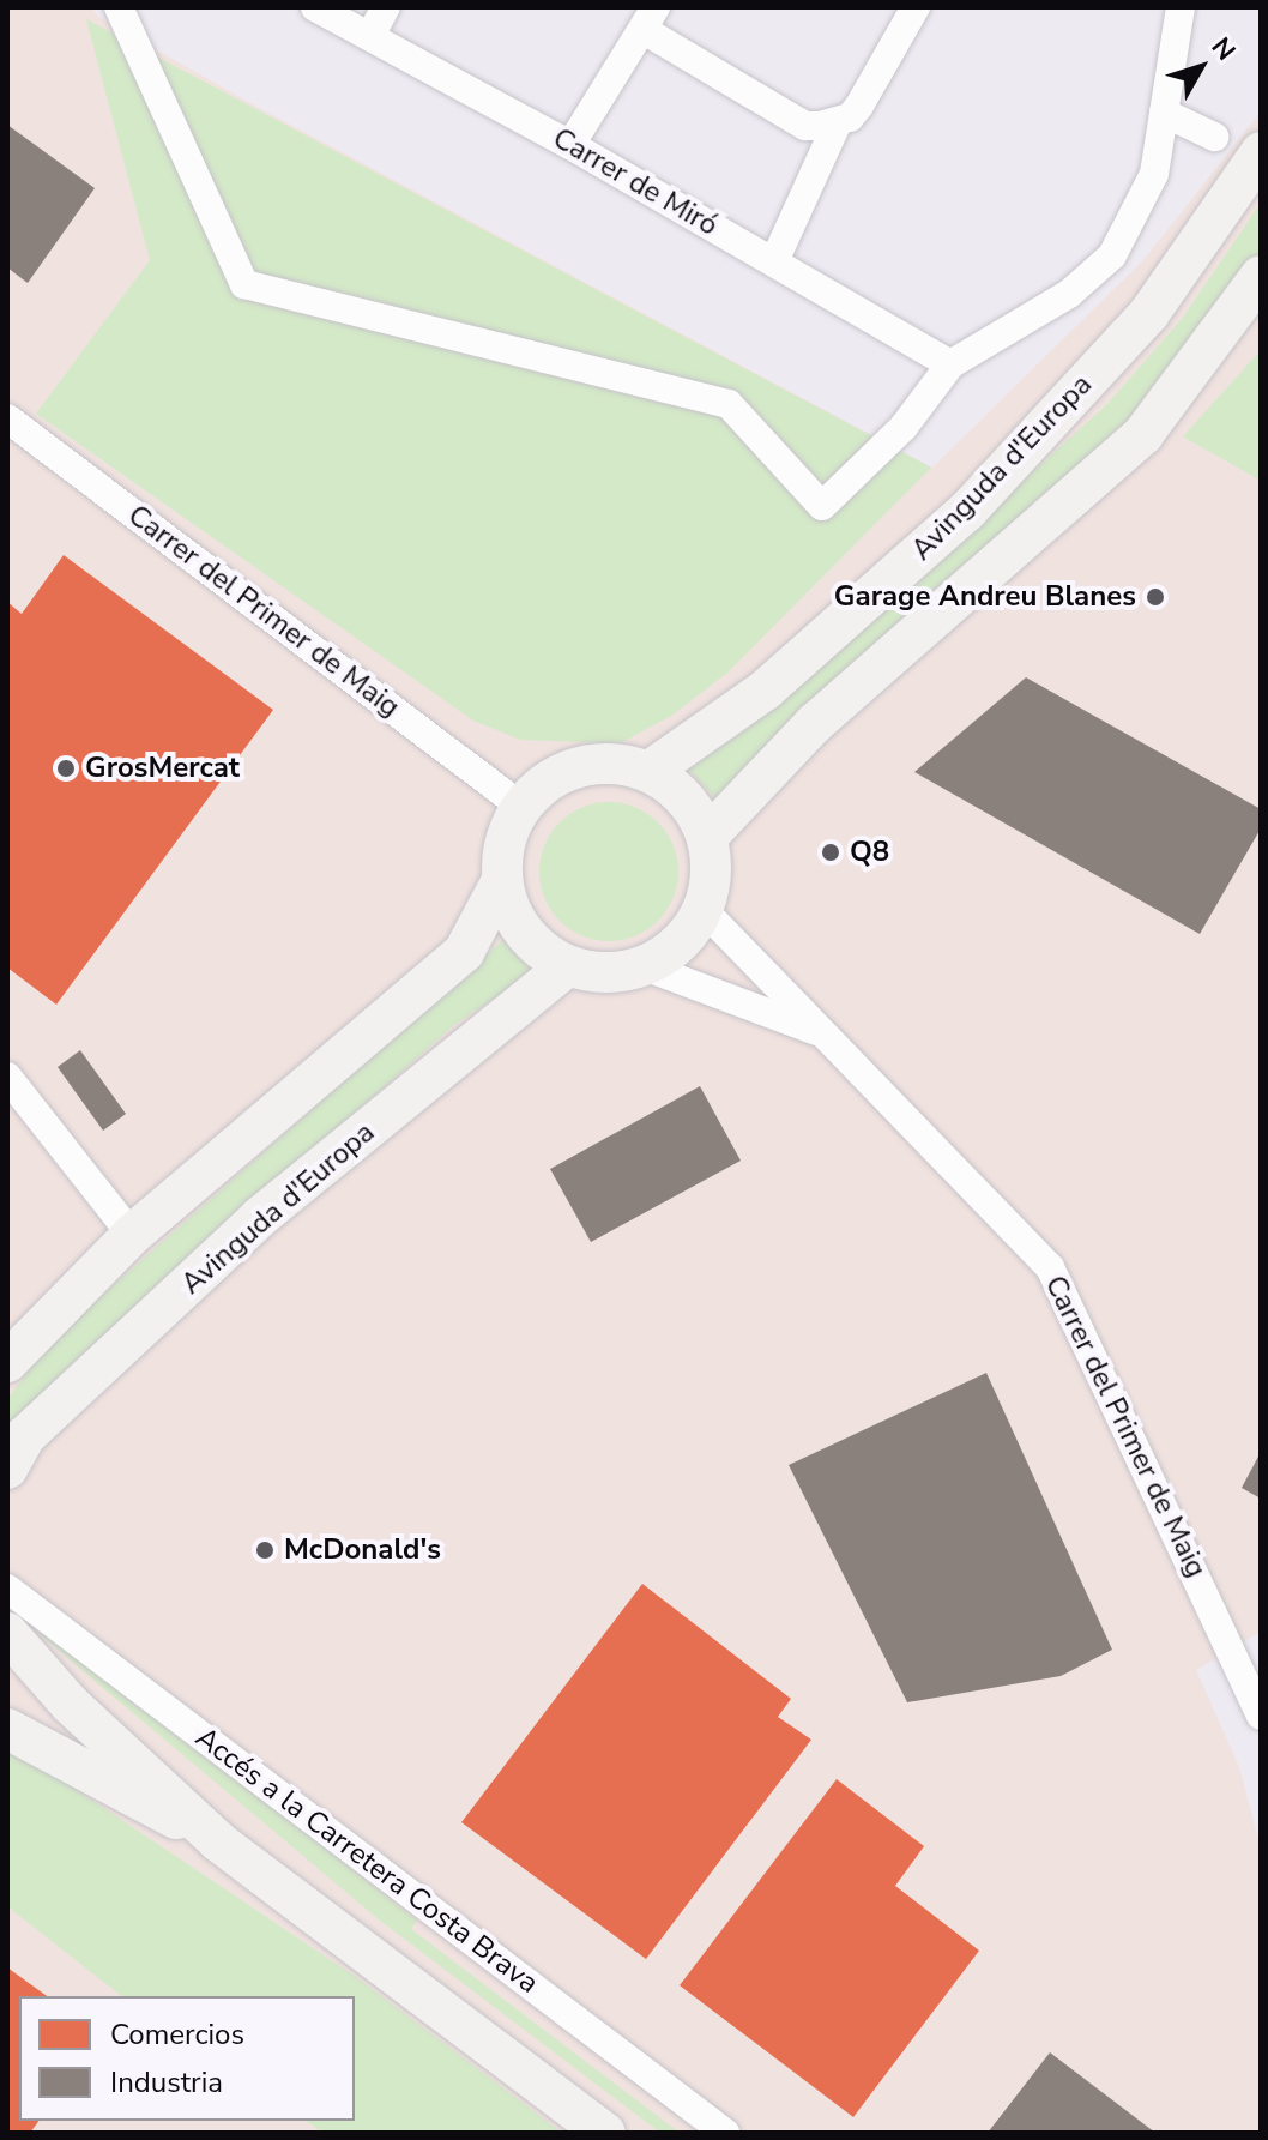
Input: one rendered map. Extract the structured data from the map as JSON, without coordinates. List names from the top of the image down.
{
  "streets": {
    "street": [
      "Carrer de Miró",
      "Avinguda d'Europa",
      "Carrer del Primer de Maig",
      "Accés a la Carretera Costa Brava"
    ]
  },
  "crossings": [
    ["Avinguda d'Europa", "Carrer del Primer de Maig"]
  ],
  "places": [
    "Garage Andreu Blanes",
    "GrosMercat",
    "Q8",
    "McDonald's"
  ],
  "legend": ["Comercios", "Industria"],
  "north": "top right"
}
